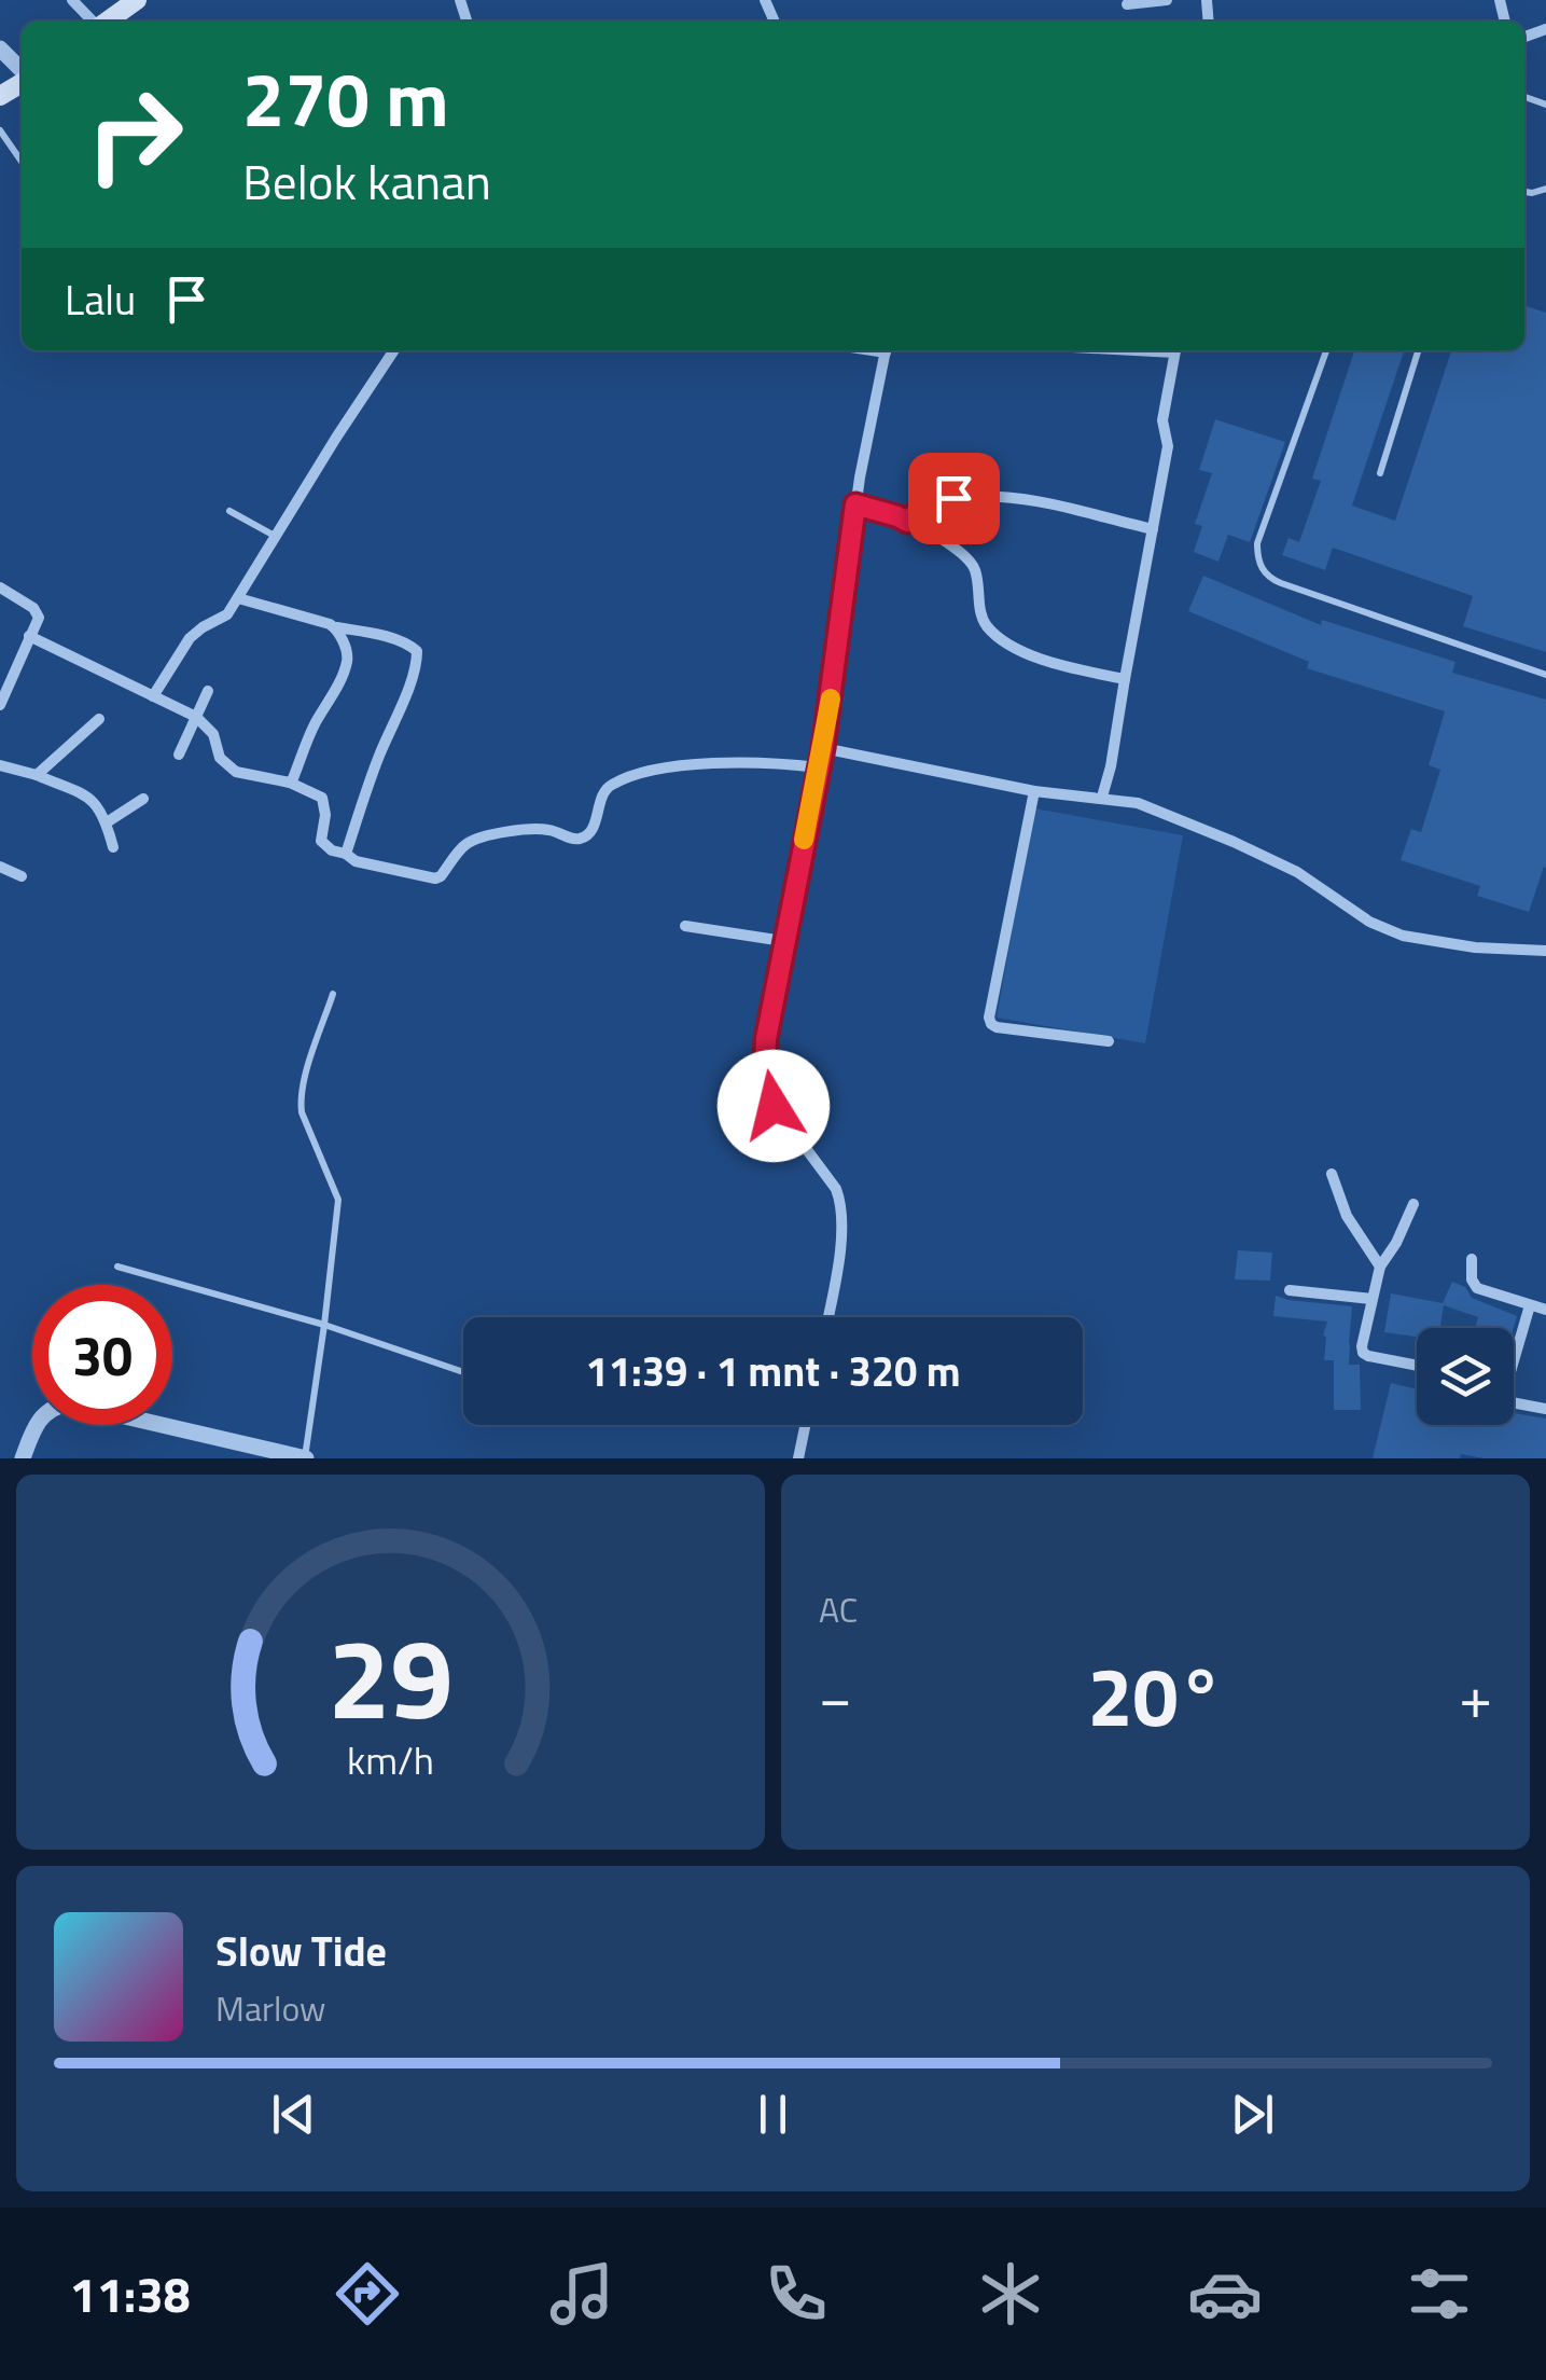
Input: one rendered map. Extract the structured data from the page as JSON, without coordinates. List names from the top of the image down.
{
  "page": {
    "turn": ["270 m", "Belok kanan"],
    "then": "Lalu",
    "limit": "30",
    "trip": "11:39 · 1 mnt · 320 m",
    "tile": "AC",
    "heat": ["−", "20°", "+"],
    "song": ["Slow Tide", "Marlow"],
    "tabs": "11:38",
    "gauge": ["29", "km/h"]
  }
}
